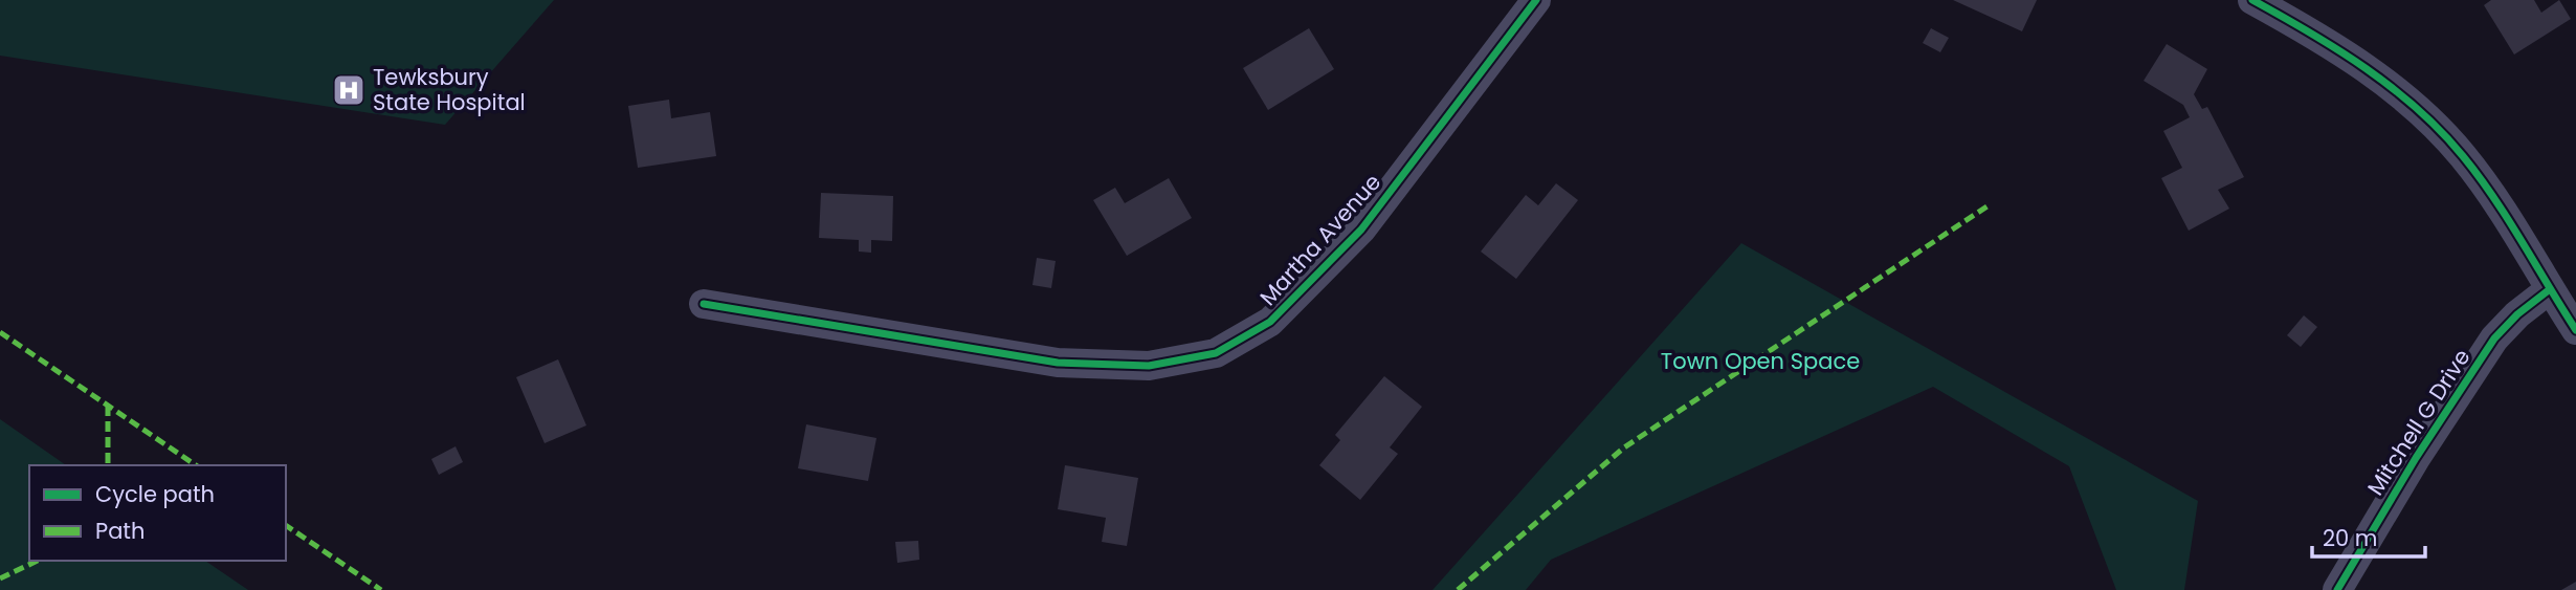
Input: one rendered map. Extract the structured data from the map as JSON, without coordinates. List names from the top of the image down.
{
  "streets": {
    "street": ["Martha Avenue", "Mitchell G Drive"]
  },
  "parks": ["Town Open Space"],
  "places": {
    "hospital": ["Tewksbury State Hospital"]
  },
  "legend": ["Cycle path", "Path"],
  "scale_bar": "20 m"
}
